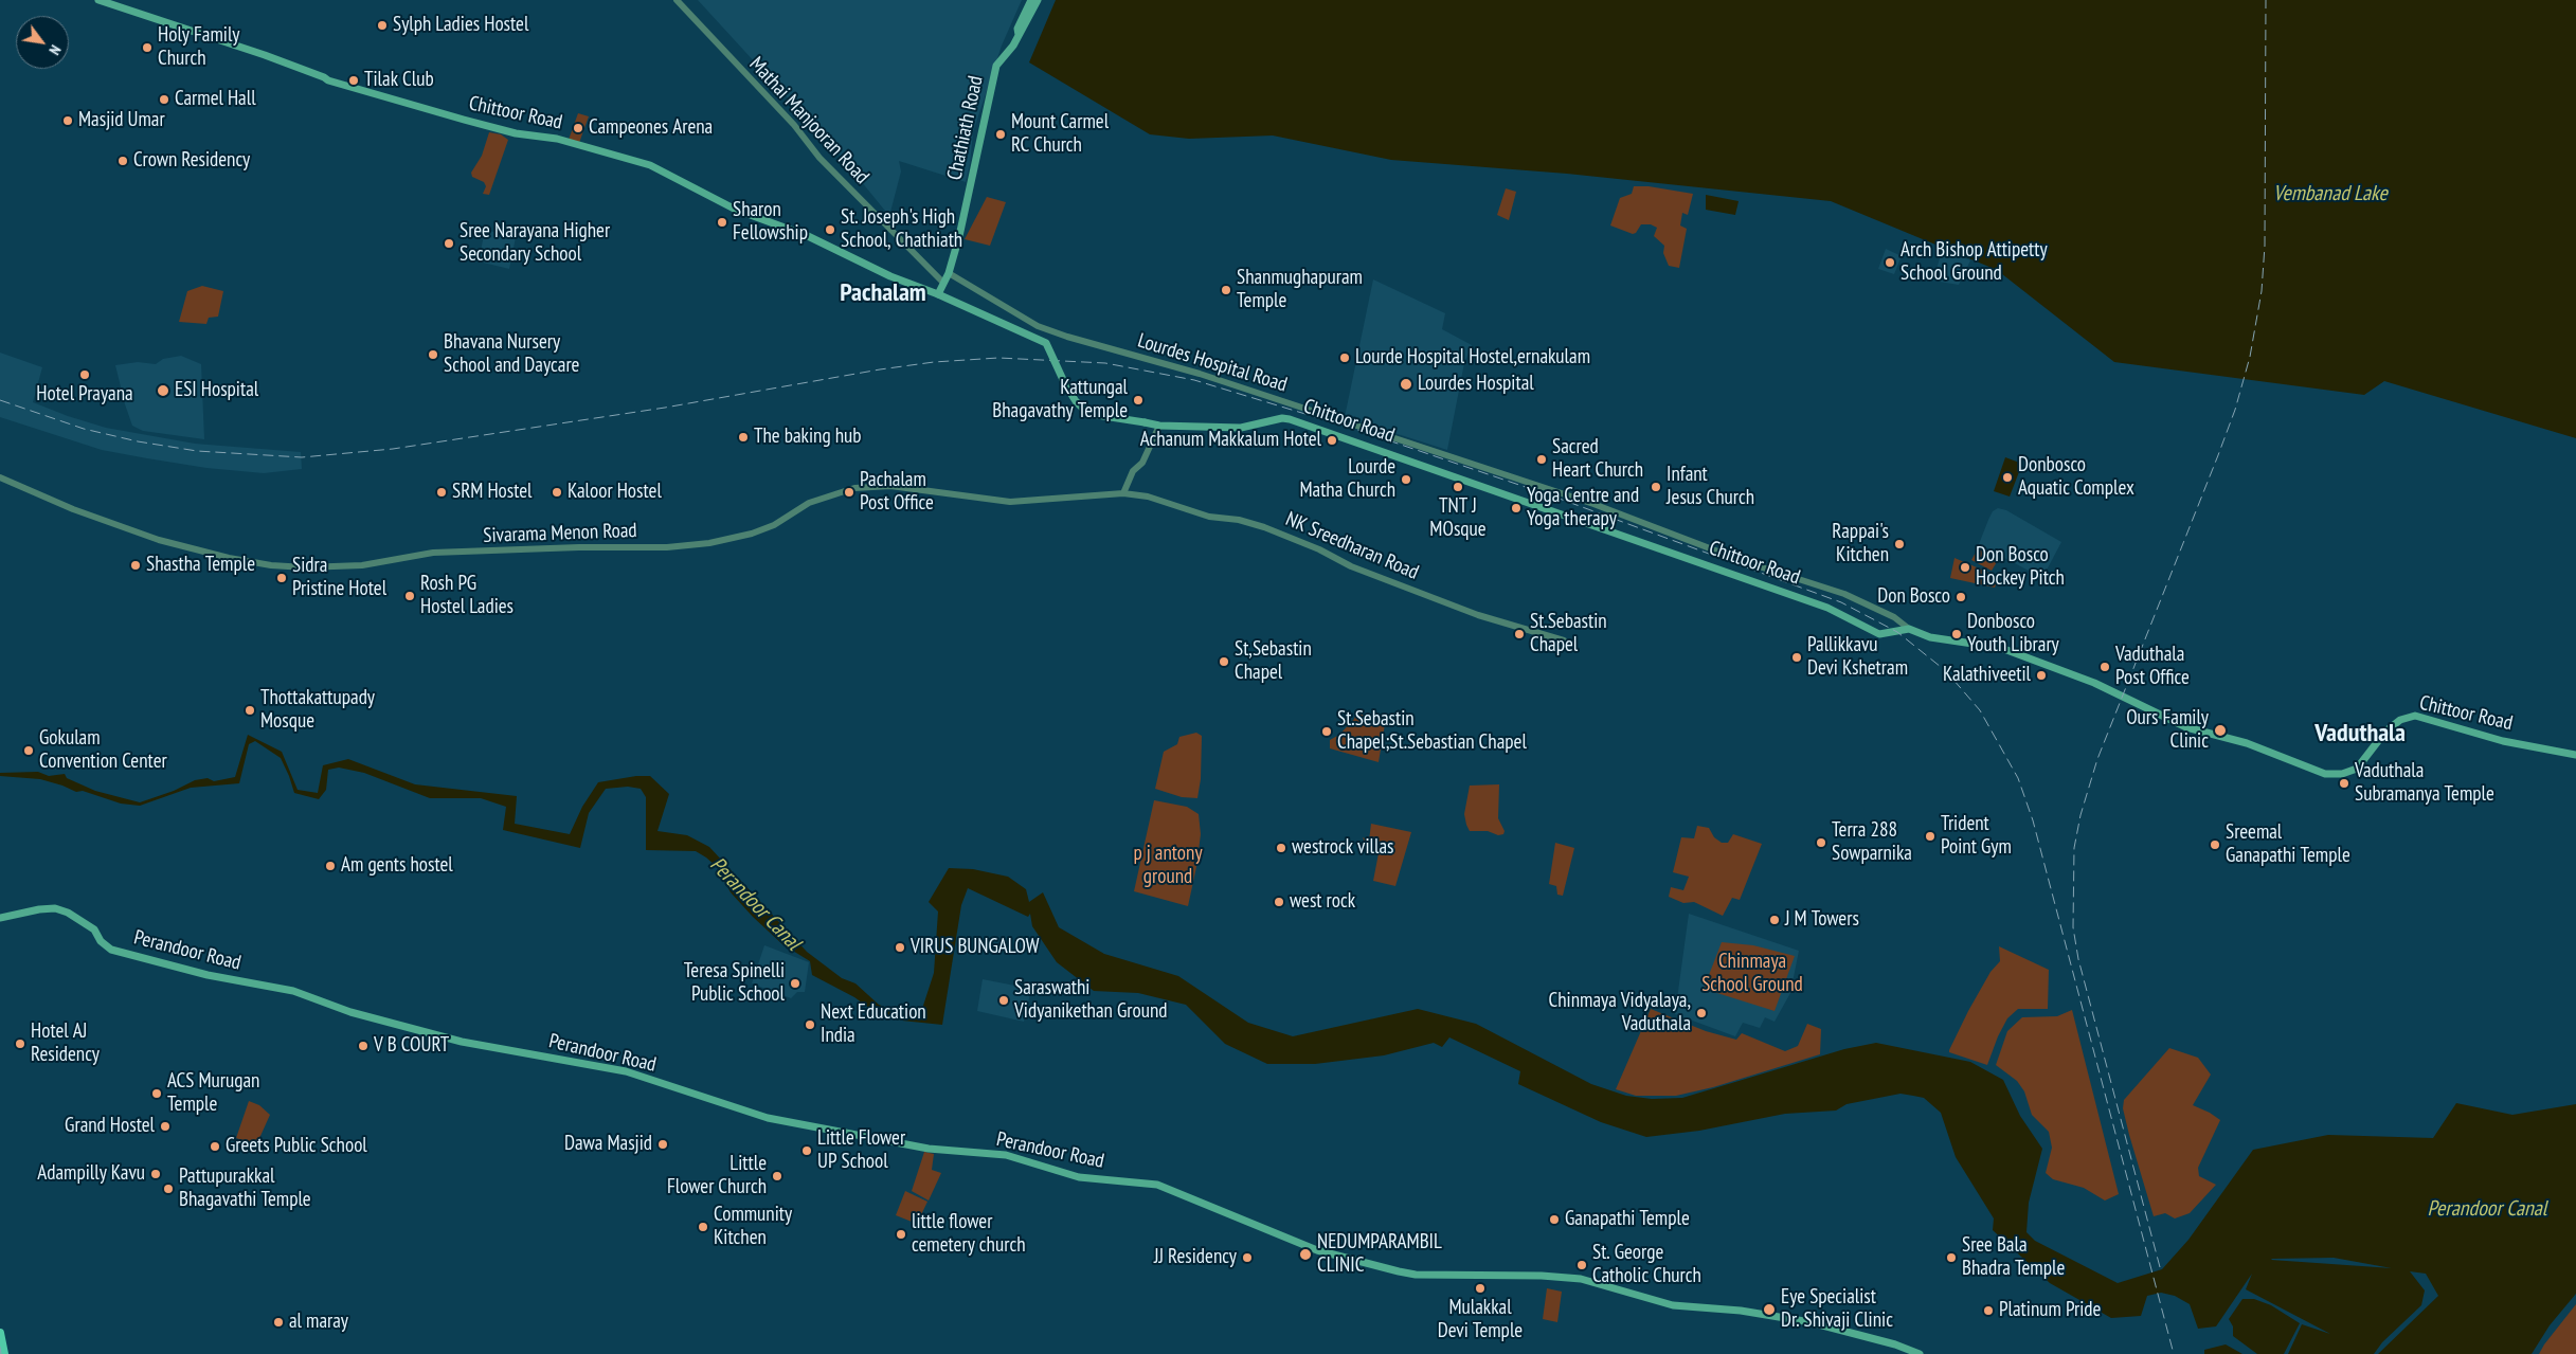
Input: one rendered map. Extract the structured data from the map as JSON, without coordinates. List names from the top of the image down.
{
  "streets": {
    "main road": ["Chittoor Road", "Chathiath Road", "Perandoor Road"],
    "street": [
      "Mathai Manjooran Road",
      "Lourdes Hospital Road",
      "Sivarama Menon Road",
      "NK Sreedharan Road"
    ]
  },
  "crossings": [
    ["Chittoor Road", "Chathiath Road"],
    ["Chittoor Road", "Lourdes Hospital Road"],
    ["Mathai Manjooran Road", "Chathiath Road"],
    ["Chathiath Road", "Lourdes Hospital Road"],
    ["Sivarama Menon Road", "NK Sreedharan Road"]
  ],
  "districts": ["Pachalam", "Vaduthala"],
  "water": ["Vembanad Lake", "Perandoor Canal"],
  "parks": ["p j antony ground", "Chinmaya School Ground"],
  "places": [
    "Sylph Ladies Hostel",
    "Holy Family Church",
    "Tilak Club",
    "Carmel Hall",
    "Masjid Umar",
    "Campeones Arena",
    "Mount Carmel RC Church",
    "Crown Residency",
    "Sharon Fellowship",
    "St. Joseph's High School, Chathiath",
    "Sree Narayana Higher Secondary School",
    "Arch Bishop Attipetty School Ground",
    "Shanmughapuram Temple",
    "Bhavana Nursery School and Daycare",
    "Lourde Hospital Hostel,ernakulam",
    "Hotel Prayana",
    "Lourdes Hospital",
    "ESI Hospital",
    "Kattungal Bhagavathy Temple",
    "The baking hub",
    "Achanum Makkalum Hotel",
    "Sacred Heart Church",
    "Donbosco Aquatic Complex",
    "Lourde Matha Church",
    "TNT J MOsque",
    "Infant Jesus Church",
    "SRM Hostel",
    "Kaloor Hostel",
    "Pachalam Post Office",
    "Yoga Centre and Yoga therapy",
    "Rappai's Kitchen",
    "Shastha Temple",
    "Don Bosco Hockey Pitch",
    "Sidra Pristine Hotel",
    "Rosh PG Hostel Ladies",
    "Don Bosco",
    "St.Sebastin Chapel",
    "Donbosco Youth Library",
    "Pallikkavu Devi Kshetram",
    "St,Sebastin Chapel",
    "Vaduthala Post Office",
    "Kalathiveetil",
    "Thottakattupady Mosque",
    "Ours Family Clinic",
    "St.Sebastin Chapel;St.Sebastian Chapel",
    "Gokulam Convention Center",
    "Vaduthala Subramanya Temple",
    "Trident Point Gym",
    "Terra 288 Sowparnika",
    "Sreemal Ganapathi Temple",
    "westrock villas",
    "Am gents hostel",
    "west rock",
    "J M Towers",
    "VIRUS BUNGALOW",
    "Teresa Spinelli Public School",
    "Saraswathi Vidyanikethan Ground",
    "Chinmaya Vidyalaya, Vaduthala",
    "Next Education India",
    "Hotel AJ Residency",
    "V B COURT",
    "ACS Murugan Temple",
    "Grand Hostel",
    "Dawa Masjid",
    "Greets Public School",
    "Little Flower UP School",
    "Adampilly Kavu",
    "Little Flower Church",
    "Pattupurakkal Bhagavathi Temple",
    "Ganapathi Temple",
    "Community Kitchen",
    "little flower cemetery church",
    "NEDUMPARAMBIL CLINIC",
    "JJ Residency",
    "Sree Bala Bhadra Temple",
    "St. George Catholic Church",
    "Mulakkal Devi Temple",
    "Eye Specialist Dr. Shivaji Clinic",
    "Platinum Pride",
    "al maray"
  ],
  "north": "bottom right"
}
